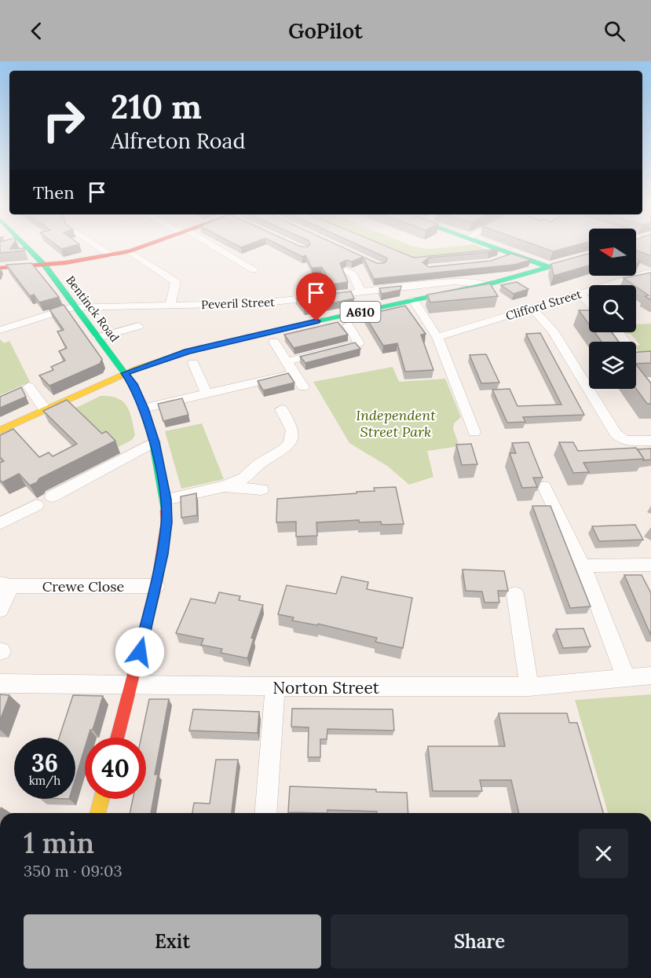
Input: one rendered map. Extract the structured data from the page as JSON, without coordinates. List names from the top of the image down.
{
  "streets": {
    "street": [
      "Peveril Street",
      "Clifford Street",
      "Bentinck Road",
      "A610",
      "Crewe Close",
      "Norton Street"
    ]
  },
  "crossings": [
    ["Peveril Street", "Bentinck Road"],
    ["Peveril Street", "A610"],
    ["Bentinck Road", "A610"],
    ["Bentinck Road", "Crewe Close"],
    ["Bentinck Road", "Norton Street"]
  ],
  "parks": ["Independent Street Park"],
  "north": "left",
  "page": {
    "header": "GoPilot",
    "turn": ["210 m", "Alfreton Road"],
    "then": "Then",
    "speed": "36 km/h",
    "limit": "40",
    "heading": ["1 min", "350 m · 09:03"],
    "buttons": ["Exit", "Share"]
  }
}
